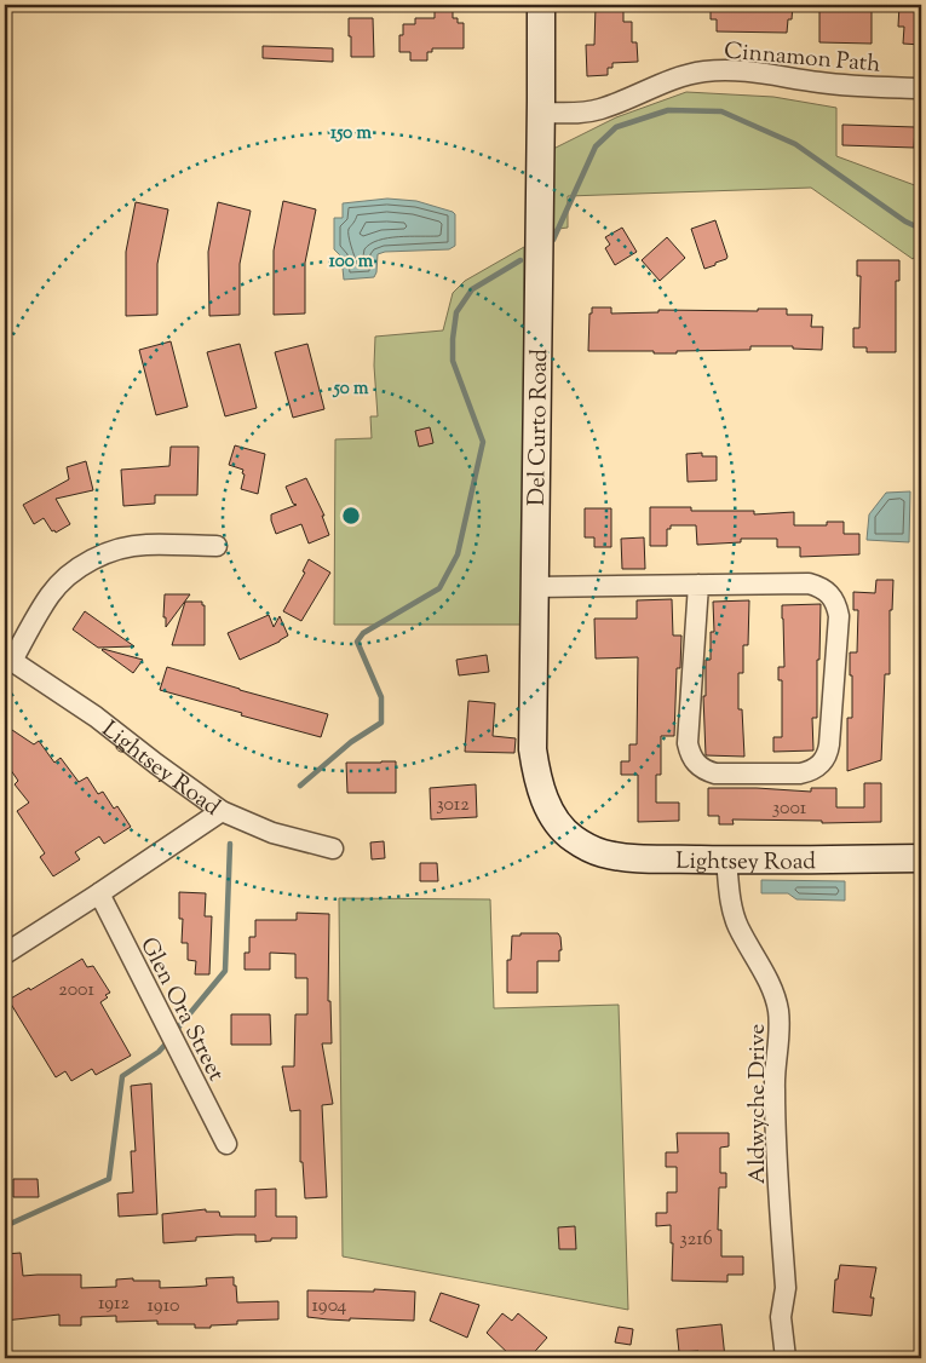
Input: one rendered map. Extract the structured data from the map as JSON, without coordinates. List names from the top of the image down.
{
  "streets": {
    "street": [
      "Cinnamon Path",
      "Del Curto Road",
      "Lightsey Road",
      "Glen Ora Street",
      "Aldwyche Drive"
    ]
  },
  "crossings": [
    ["Cinnamon Path", "Del Curto Road"],
    ["Del Curto Road", "Lightsey Road"],
    ["Lightsey Road", "Aldwyche Drive"]
  ],
  "house_numbers": [
    "3012",
    "3001",
    "2001",
    "3216",
    "1912",
    "1910",
    "1904"
  ],
  "rings": ["150 m", "100 m", "50 m"]
}
